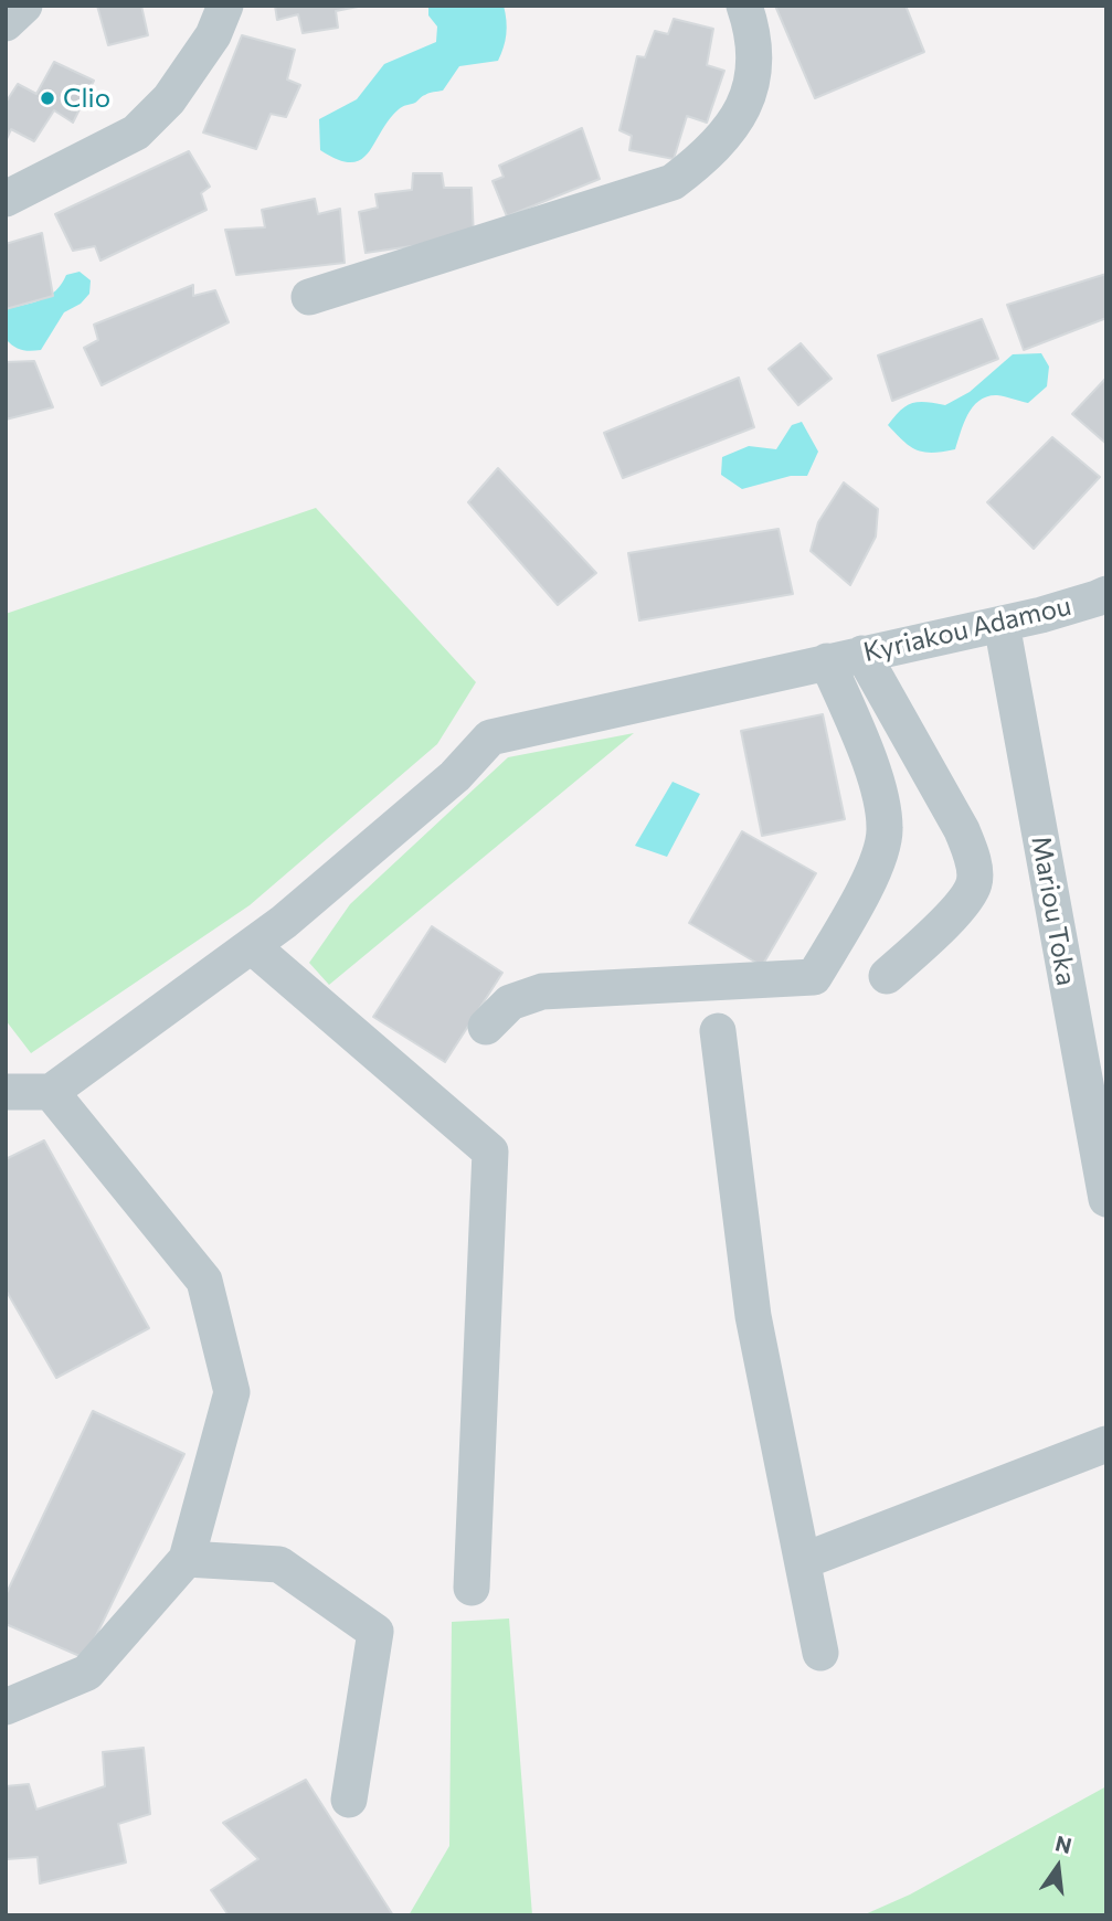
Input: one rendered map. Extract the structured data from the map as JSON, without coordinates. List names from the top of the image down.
{
  "streets": {
    "street": ["Kyriakou Adamou", "Mariou Toka"]
  },
  "crossings": [
    ["Kyriakou Adamou", "Mariou Toka"]
  ],
  "places": ["Clio"],
  "north": "top"
}
